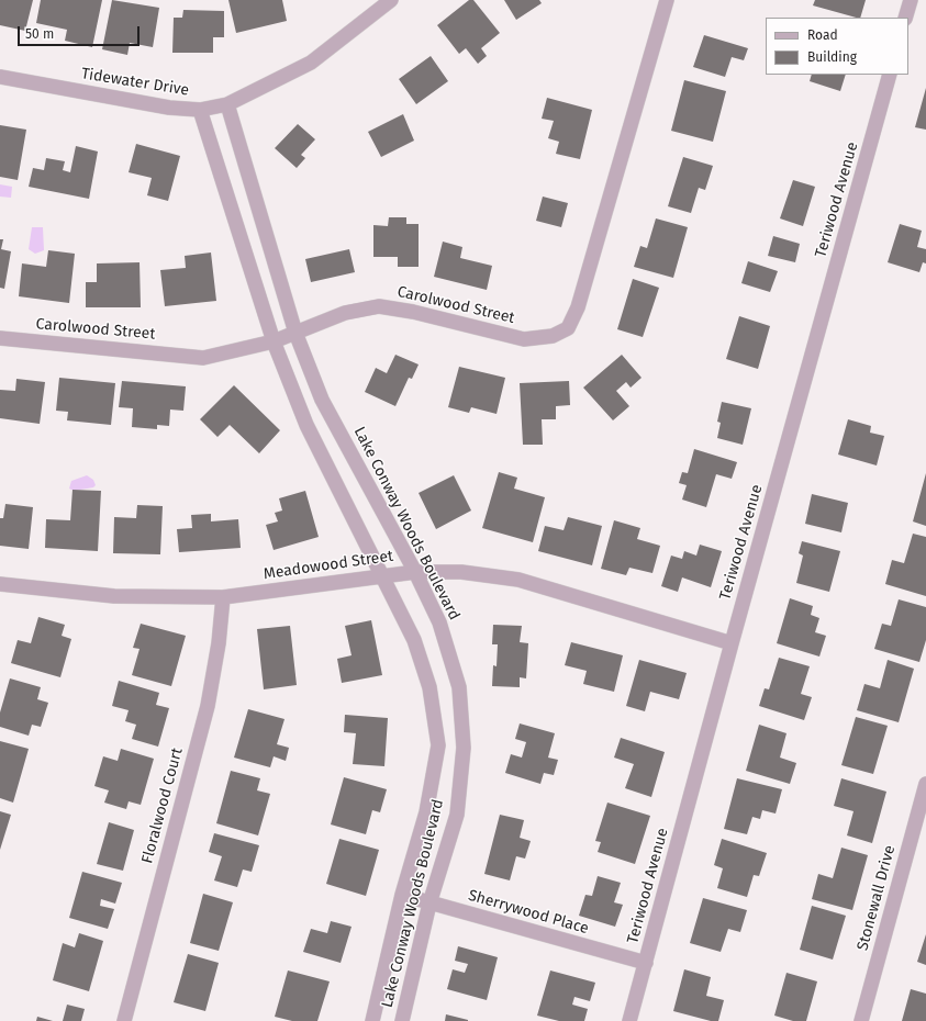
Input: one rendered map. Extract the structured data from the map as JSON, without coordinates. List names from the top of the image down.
{
  "streets": {
    "street": [
      "Tidewater Drive",
      "Teriwood Avenue",
      "Carolwood Street",
      "Lake Conway Woods Boulevard",
      "Meadowood Street",
      "Floralwood Court",
      "Stonewall Drive",
      "Sherrywood Place"
    ]
  },
  "crossings": [
    ["Tidewater Drive", "Lake Conway Woods Boulevard"],
    ["Teriwood Avenue", "Meadowood Street"],
    ["Teriwood Avenue", "Sherrywood Place"],
    ["Carolwood Street", "Lake Conway Woods Boulevard"],
    ["Lake Conway Woods Boulevard", "Meadowood Street"],
    ["Lake Conway Woods Boulevard", "Sherrywood Place"],
    ["Meadowood Street", "Floralwood Court"]
  ],
  "legend": ["Road", "Building"],
  "scale_bar": "50 m"
}
